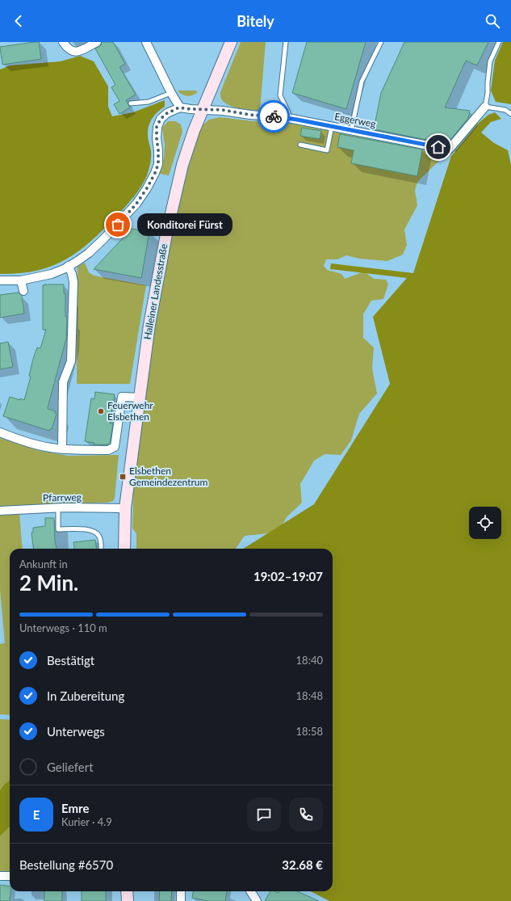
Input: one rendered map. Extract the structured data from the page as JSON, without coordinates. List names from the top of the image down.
{
  "streets": {
    "main road": ["Halleiner Landesstraße"],
    "street": ["Eggerweg", "Pfarrweg"]
  },
  "crossings": [
    ["Eggerweg", "Halleiner Landesstraße"],
    ["Halleiner Landesstraße", "Pfarrweg"]
  ],
  "places": {
    "other": ["Konditorei Fürst", "Feuerwehr Elsbethen"],
    "transit": ["Elsbethen Gemeindezentrum"]
  },
  "page": {
    "header": "Bitely",
    "bubble": "Konditorei Fürst",
    "heading": ["2 Min.", "Ankunft in", "19:02–19:07"],
    "panel": [
      "Emre",
      "Kurier · 4.9",
      "Bestellung #6570",
      "32.68 €"
    ],
    "bar": "Unterwegs · 110 m",
    "list": [
      ["Bestätigt", "18:40"],
      ["In Zubereitung", "18:48"],
      ["Unterwegs", "18:58"],
      "Geliefert"
    ],
    "round": "E"
  }
}
